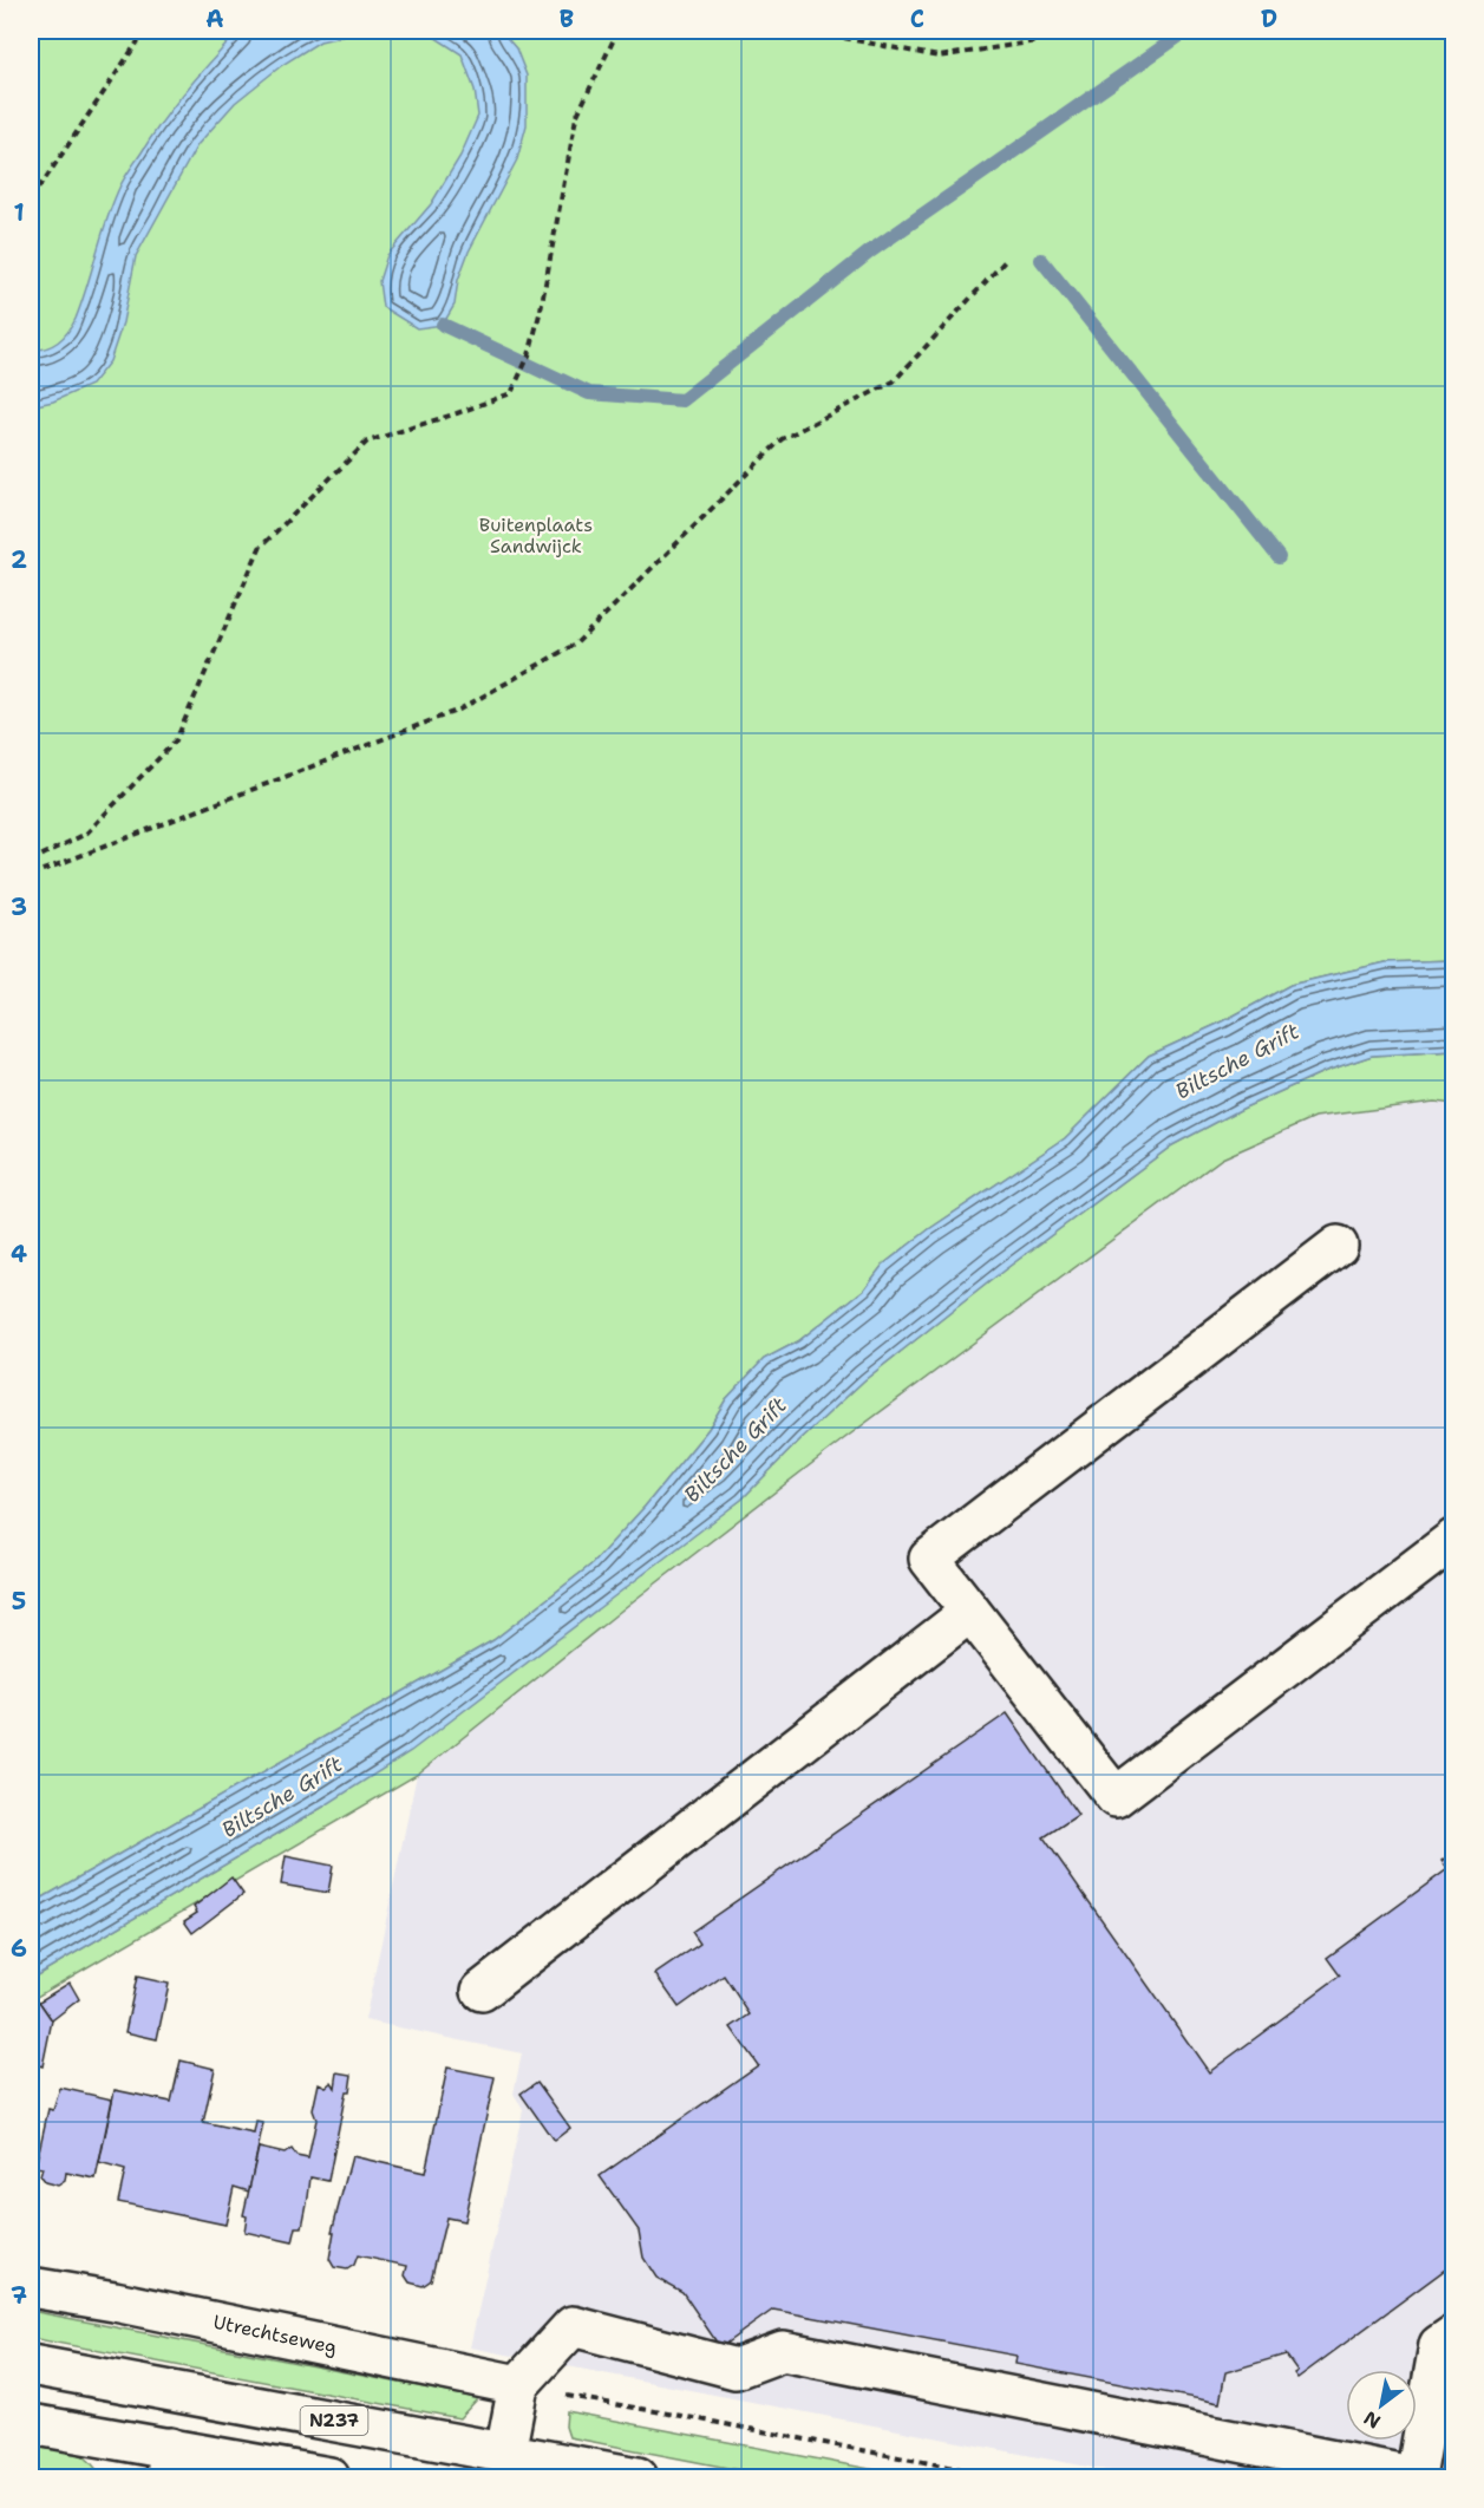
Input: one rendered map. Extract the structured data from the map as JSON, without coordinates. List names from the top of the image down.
{
  "streets": {
    "main road": ["Utrechtseweg", "N237"]
  },
  "water": ["Biltsche Grift"],
  "parks": ["Buitenplaats Sandwijck"],
  "north": "bottom left",
  "grid": {
    "columns": [
      "A",
      "B",
      "C",
      "D"
    ],
    "rows": [
      "1",
      "2",
      "3",
      "4",
      "5",
      "6",
      "7"
    ]
  }
}
